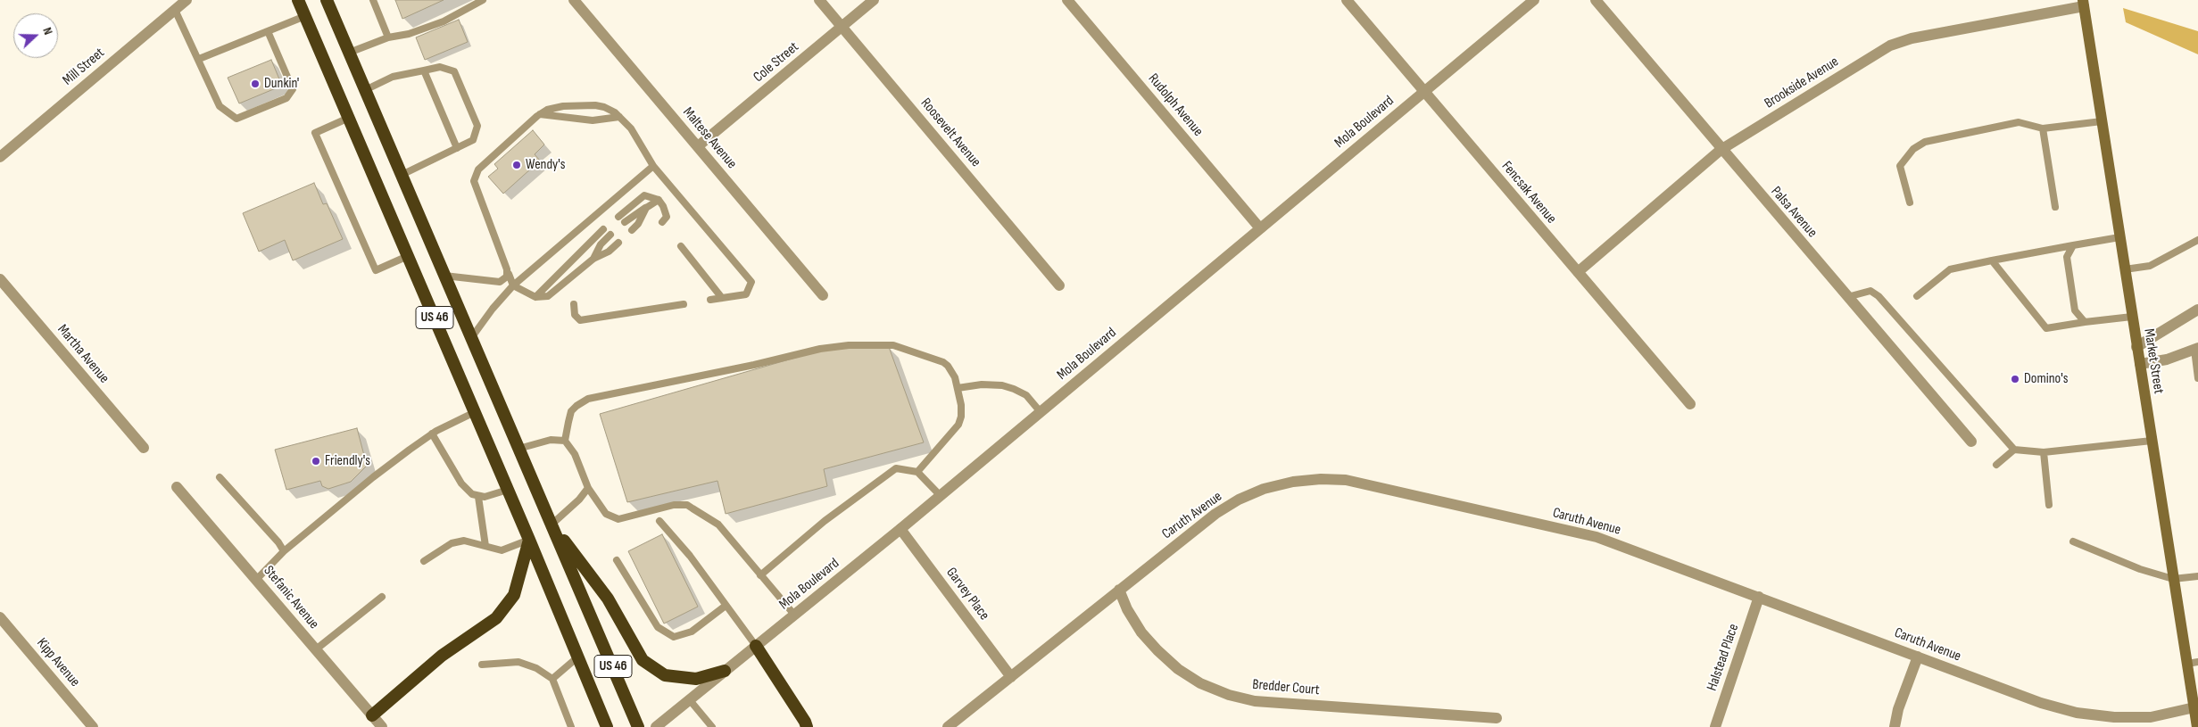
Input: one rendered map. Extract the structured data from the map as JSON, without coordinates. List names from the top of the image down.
{
  "streets": {
    "highway": ["US 46"],
    "main road": ["Market Street"],
    "street": [
      "Cole Street",
      "Mill Street",
      "Brookside Avenue",
      "Rudolph Avenue",
      "Mola Boulevard",
      "Roosevelt Avenue",
      "Maltese Avenue",
      "Fencsak Avenue",
      "Palsa Avenue",
      "Martha Avenue",
      "Caruth Avenue",
      "Garvey Place",
      "Stefanic Avenue",
      "Halstead Place",
      "Kipp Avenue",
      "Bredder Court"
    ]
  },
  "crossings": [
    ["Cole Street", "Roosevelt Avenue"],
    ["Cole Street", "Maltese Avenue"],
    ["Brookside Avenue", "Fencsak Avenue"],
    ["Brookside Avenue", "Palsa Avenue"],
    ["Brookside Avenue", "Market Street"],
    ["Rudolph Avenue", "Mola Boulevard"],
    ["Mola Boulevard", "Fencsak Avenue"],
    ["Mola Boulevard", "Garvey Place"],
    ["Market Street", "Caruth Avenue"],
    ["Caruth Avenue", "Garvey Place"],
    ["Caruth Avenue", "Halstead Place"],
    ["Caruth Avenue", "Bredder Court"]
  ],
  "places": [
    "Dunkin'",
    "Wendy's",
    "Domino's",
    "Friendly's"
  ],
  "north": "right"
}
